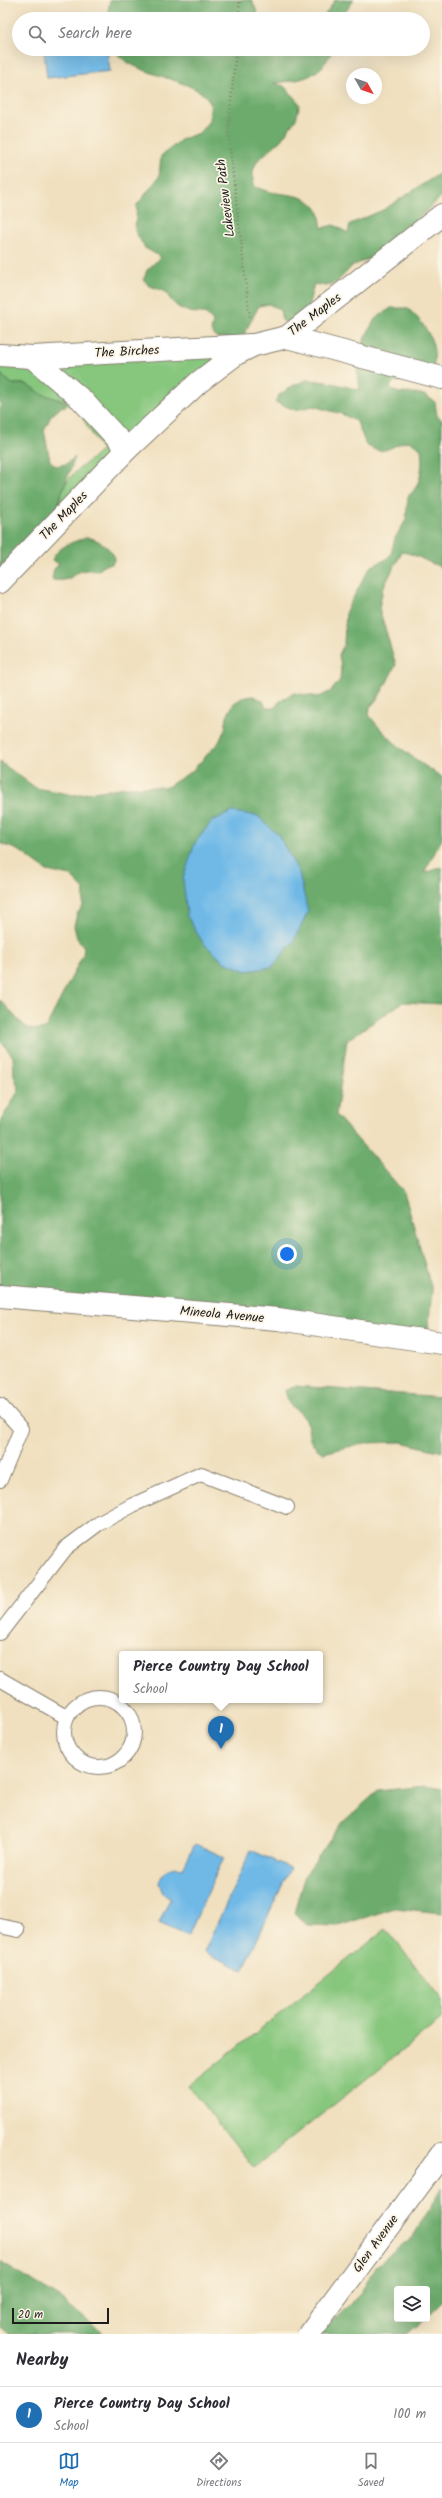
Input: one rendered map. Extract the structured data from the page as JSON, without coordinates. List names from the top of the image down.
{
  "streets": {
    "street": [
      "The Maples",
      "The Birches",
      "Mineola Avenue",
      "Glen Avenue"
    ],
    "path": ["Lakeview Path"]
  },
  "crossings": [
    ["Lakeview Path", "The Maples"],
    ["Lakeview Path", "The Birches"],
    ["The Maples", "The Birches"]
  ],
  "scale_bar": "20 m",
  "north": "bottom right",
  "page": {
    "search": "Search here",
    "popup": ["Pierce Country Day School", "School"],
    "pins": "1",
    "scale": "20 m",
    "heading": "Nearby",
    "list": [
      {
        "mark": "1",
        "name": "Pierce Country Day School",
        "note": "School",
        "value": "100 m"
      }
    ],
    "nav": ["Map", "Directions", "Saved"]
  }
}
